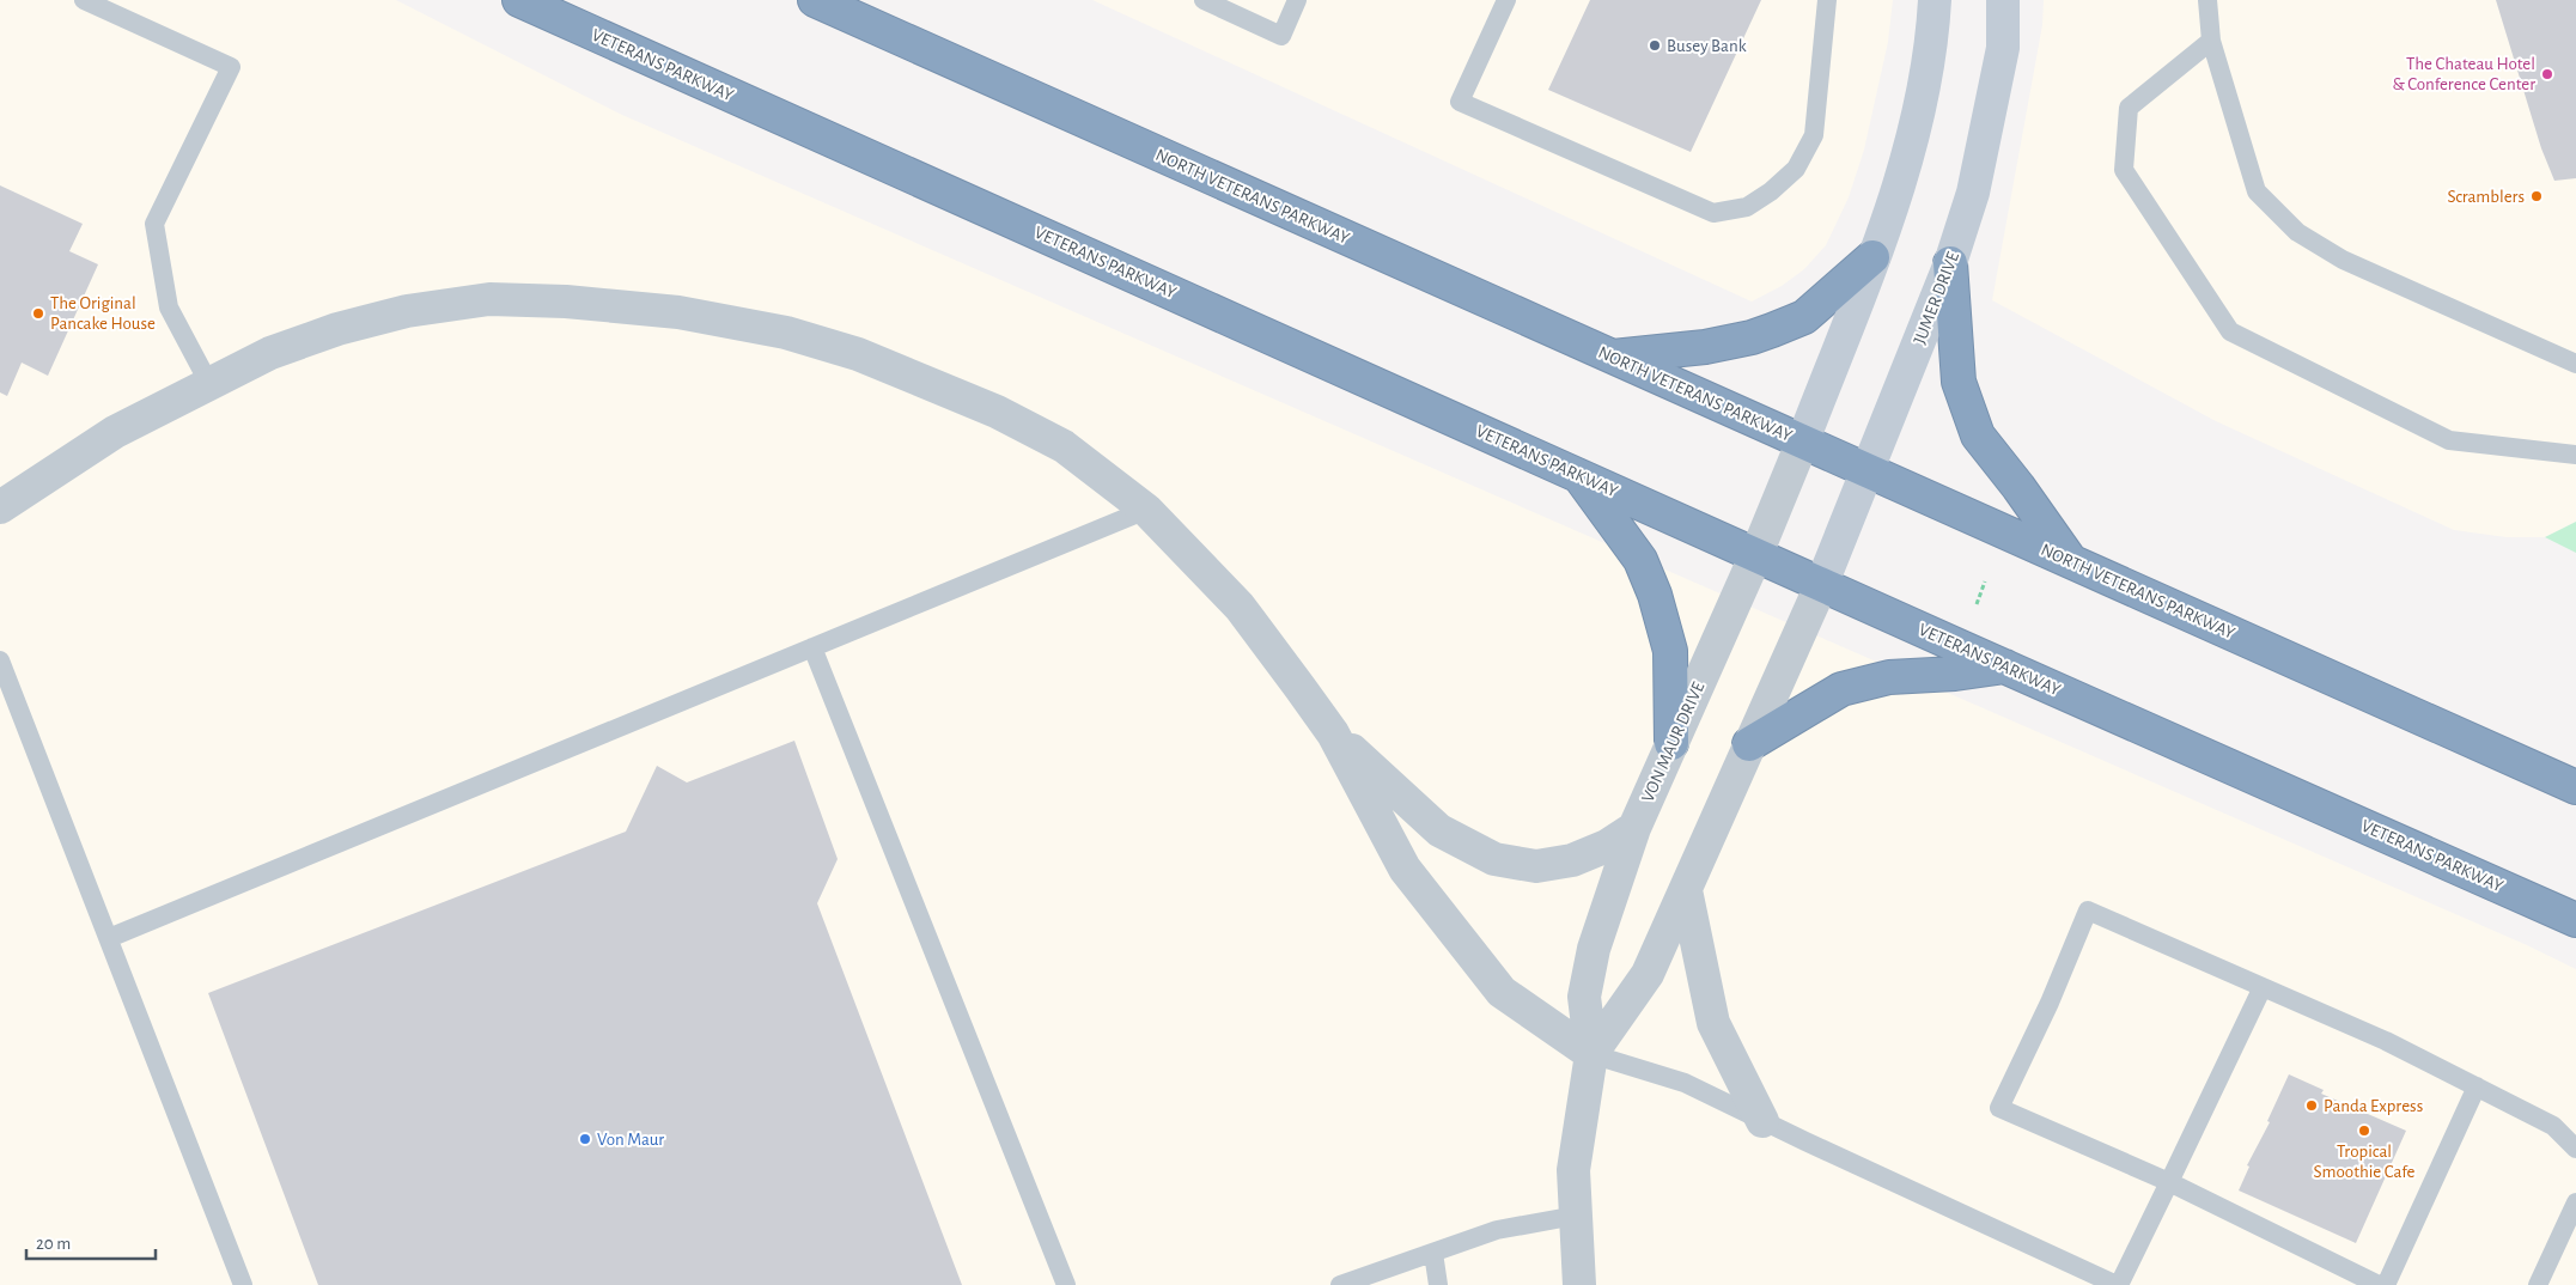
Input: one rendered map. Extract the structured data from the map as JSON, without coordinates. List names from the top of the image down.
{
  "streets": {
    "highway": ["VETERANS PARKWAY", "NORTH VETERANS PARKWAY"],
    "street": ["JUMER DRIVE", "VON MAUR DRIVE"]
  },
  "crossings": [
    ["VETERANS PARKWAY", "JUMER DRIVE"],
    ["VETERANS PARKWAY", "VON MAUR DRIVE"],
    ["NORTH VETERANS PARKWAY", "JUMER DRIVE"],
    ["NORTH VETERANS PARKWAY", "VON MAUR DRIVE"],
    ["JUMER DRIVE", "VON MAUR DRIVE"]
  ],
  "places": [
    "Busey Bank",
    "The Chateau Hotel & Conference Center",
    "Scramblers",
    "The Original Pancake House",
    "Panda Express",
    "Tropical Smoothie Cafe",
    "Von Maur"
  ],
  "scale_bar": "20 m"
}
